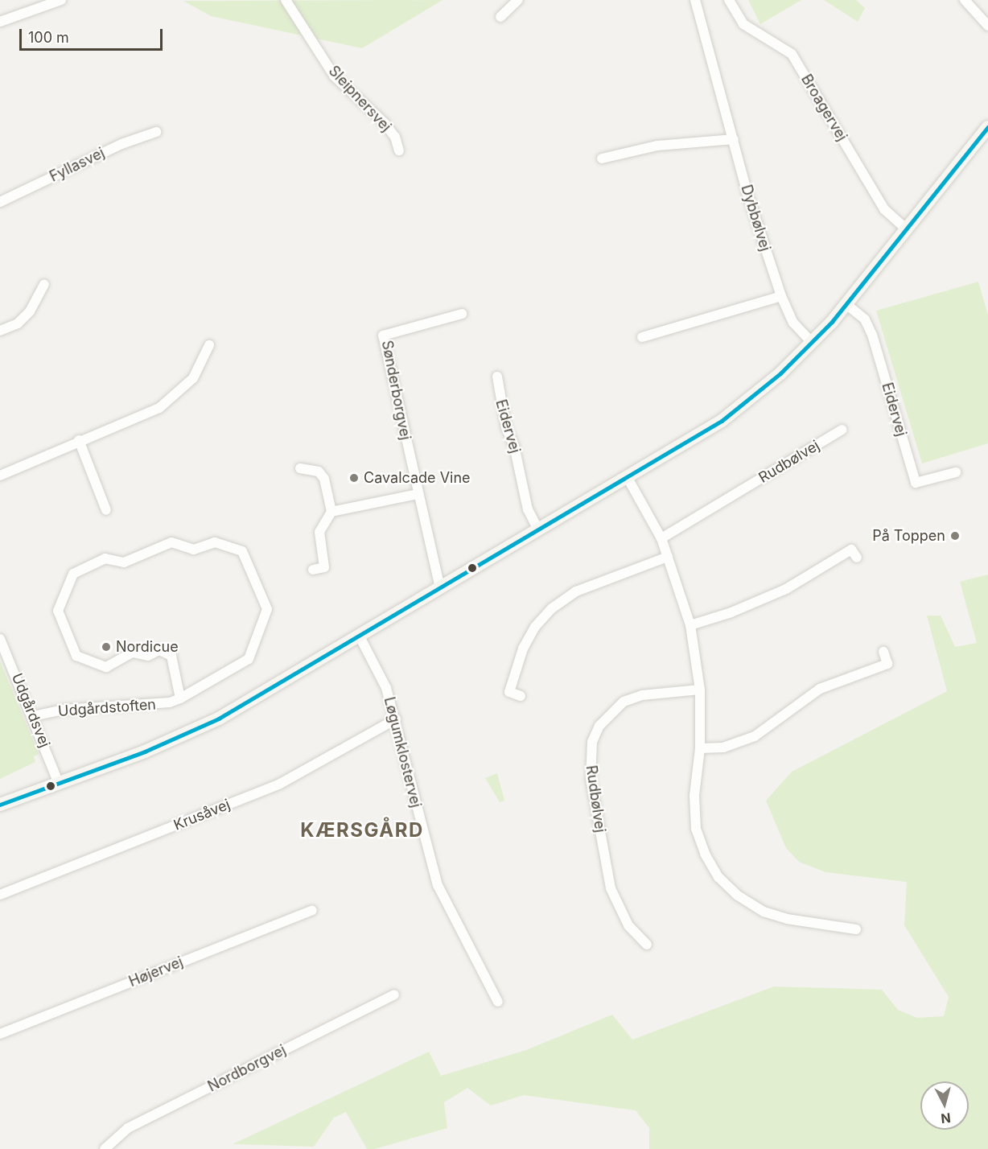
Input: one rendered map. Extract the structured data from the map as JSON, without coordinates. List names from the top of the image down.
{
  "streets": {
    "street": [
      "Sleipnersvej",
      "Broagervej",
      "Fyllasvej",
      "Dybbølvej",
      "Sønderborgvej",
      "Eidervej",
      "Rudbølvej",
      "Udgårdstoften",
      "Udgårdsvej",
      "Løgumklostervej",
      "Krusåvej",
      "Højervej",
      "Nordborgvej"
    ]
  },
  "crossings": [
    ["Udgårdstoften", "Udgårdsvej"],
    ["Løgumklostervej", "Krusåvej"]
  ],
  "districts": ["KÆRSGÅRD"],
  "places": ["Cavalcade Vine", "På Toppen", "Nordicue"],
  "scale_bar": "100 m",
  "north": "bottom"
}
